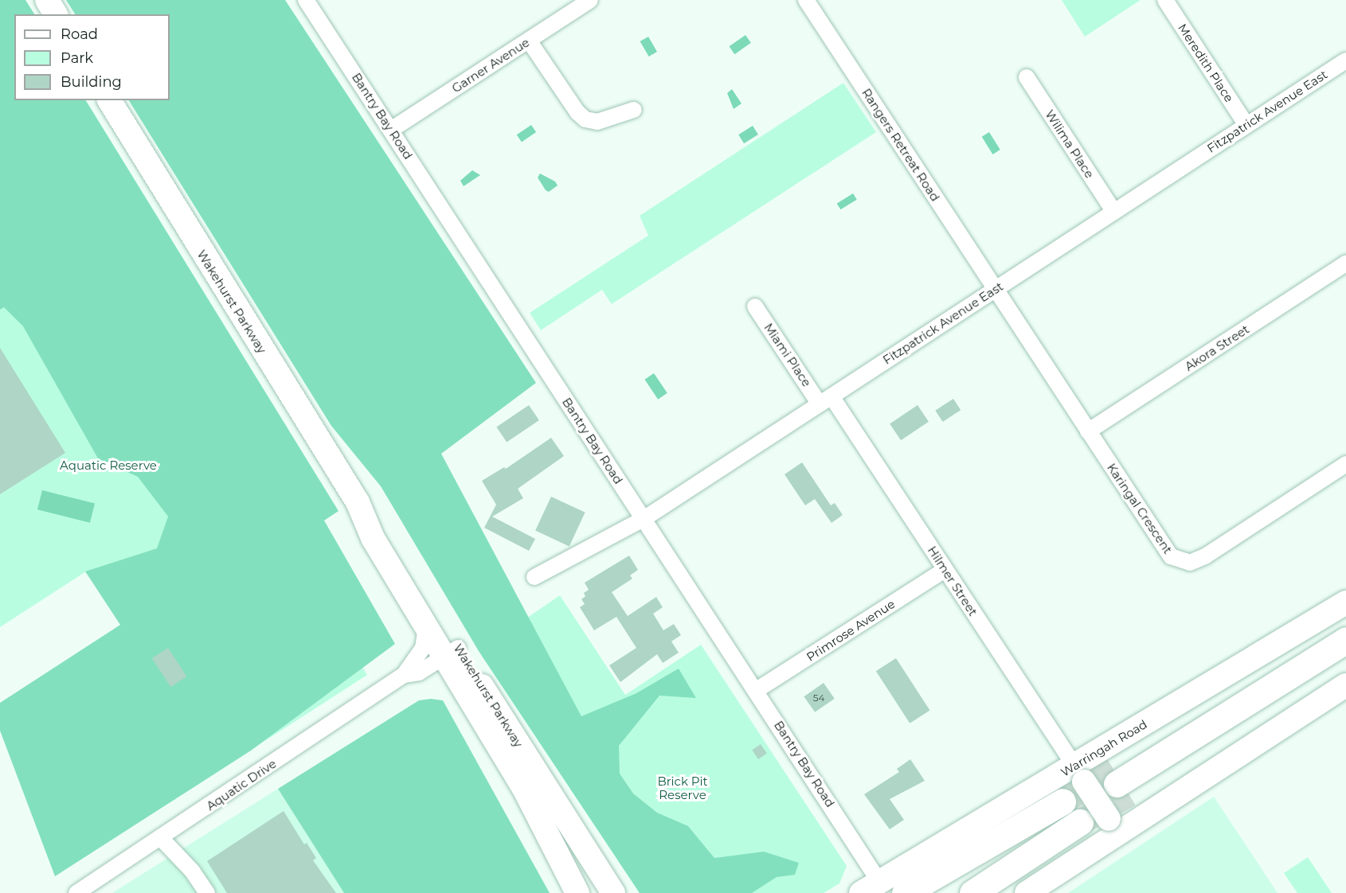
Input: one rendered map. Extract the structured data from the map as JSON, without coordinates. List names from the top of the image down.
{
  "streets": {
    "main road": ["Wakehurst Parkway", "Warringah Road"],
    "street": [
      "Meredith Place",
      "Garner Avenue",
      "Fitzpatrick Avenue East",
      "Bantry Bay Road",
      "Wilima Place",
      "Rangers Retreat Road",
      "Akora Street",
      "Miami Place",
      "Karingal Crescent",
      "Hilmer Street",
      "Primrose Avenue",
      "Aquatic Drive"
    ]
  },
  "crossings": [
    ["Meredith Place", "Fitzpatrick Avenue East"],
    ["Garner Avenue", "Bantry Bay Road"],
    ["Fitzpatrick Avenue East", "Bantry Bay Road"],
    ["Fitzpatrick Avenue East", "Wilima Place"],
    ["Fitzpatrick Avenue East", "Rangers Retreat Road"],
    ["Fitzpatrick Avenue East", "Miami Place"],
    ["Fitzpatrick Avenue East", "Karingal Crescent"],
    ["Fitzpatrick Avenue East", "Hilmer Street"],
    ["Bantry Bay Road", "Primrose Avenue"],
    ["Bantry Bay Road", "Warringah Road"],
    ["Rangers Retreat Road", "Karingal Crescent"],
    ["Wakehurst Parkway", "Aquatic Drive"],
    ["Akora Street", "Karingal Crescent"],
    ["Miami Place", "Hilmer Street"],
    ["Hilmer Street", "Primrose Avenue"],
    ["Hilmer Street", "Warringah Road"]
  ],
  "parks": ["Aquatic Reserve", "Brick Pit Reserve"],
  "house_numbers": ["54"],
  "legend": ["Road", "Park", "Building"]
}
